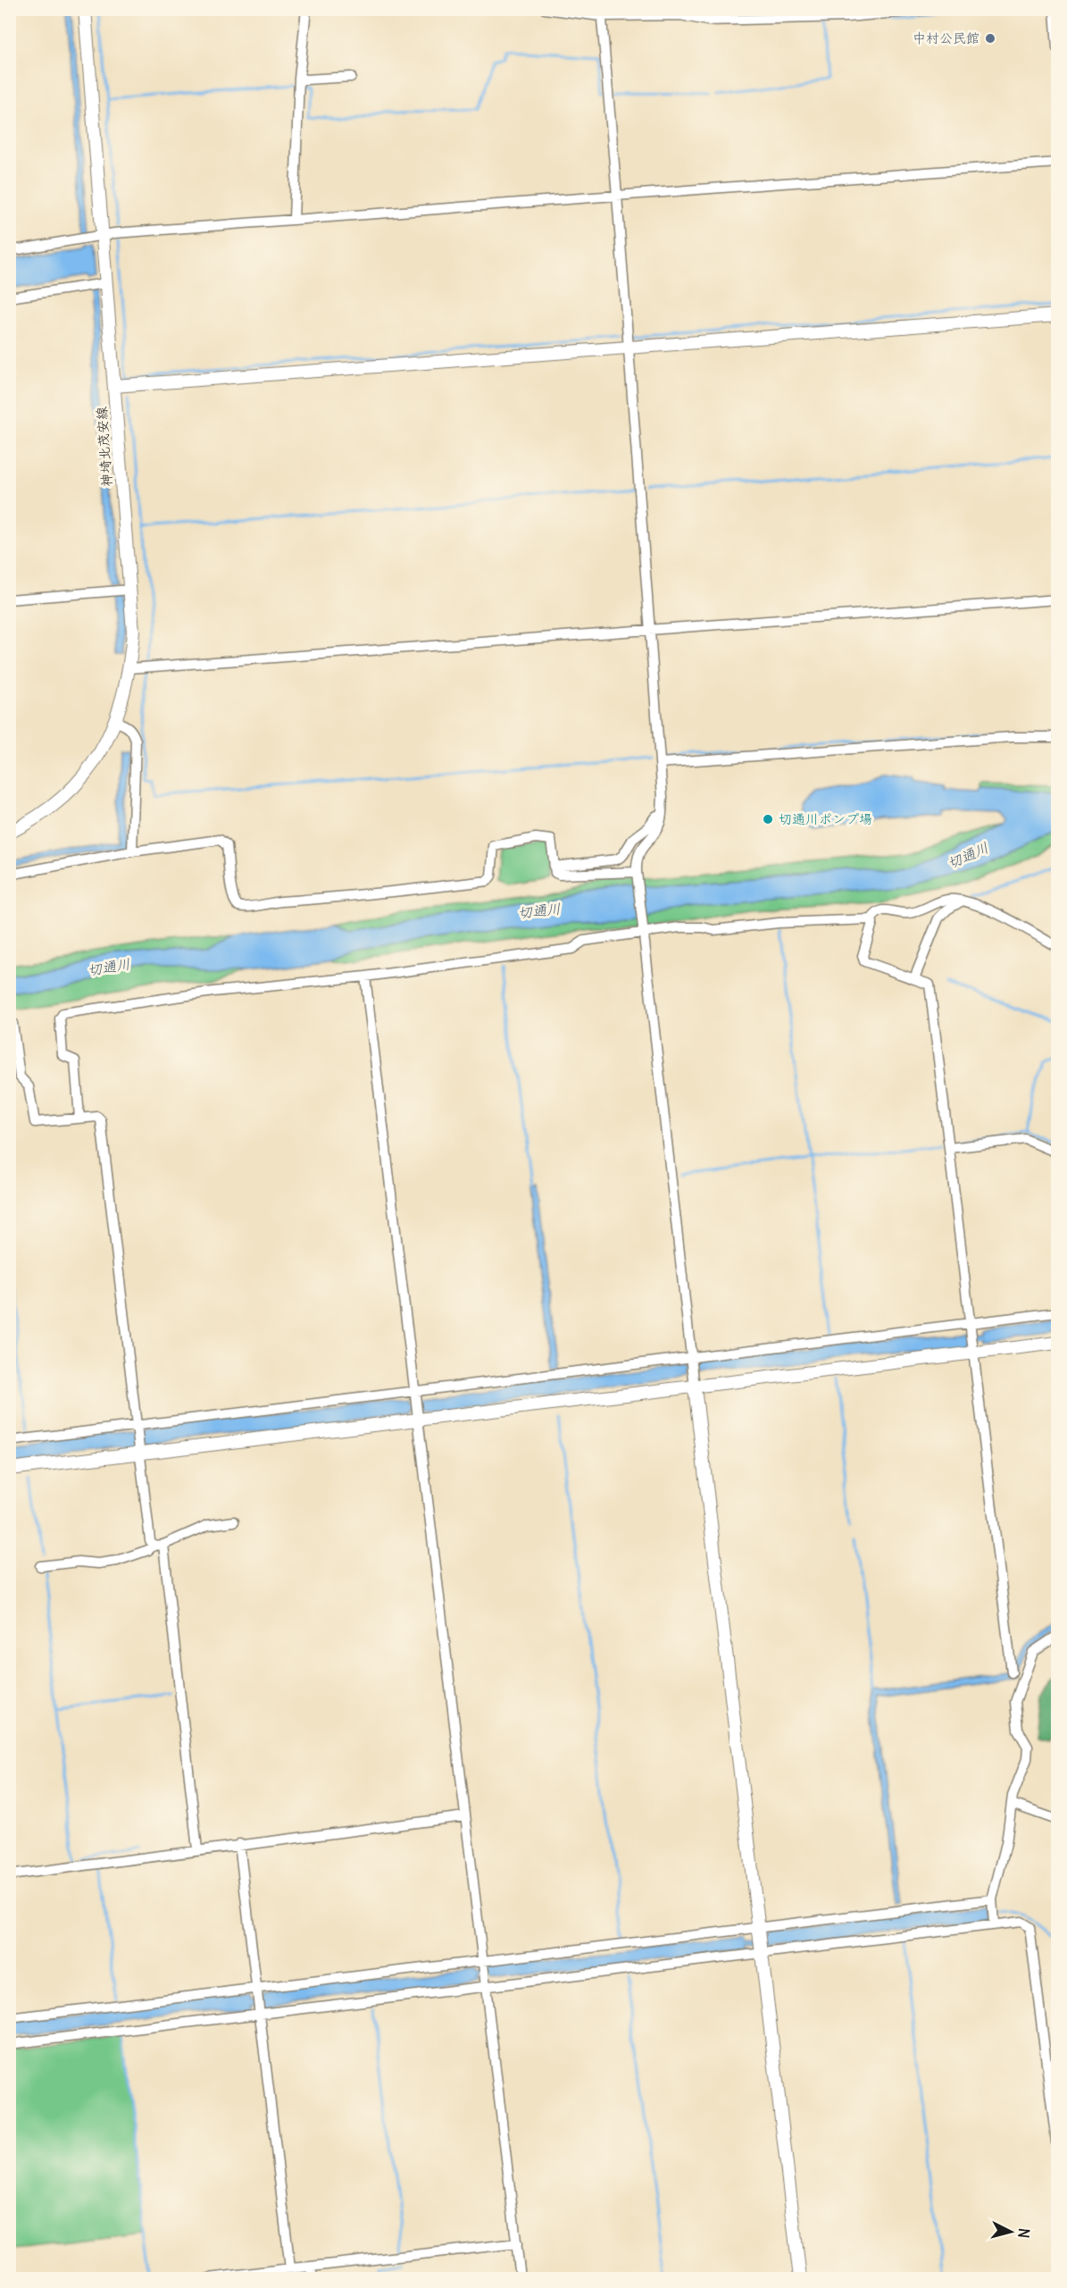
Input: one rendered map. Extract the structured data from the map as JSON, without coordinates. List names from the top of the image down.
{
  "streets": {
    "street": ["神埼北茂安線"]
  },
  "water": ["切通川"],
  "places": ["中村公民館", "切通川ポンプ場"],
  "north": "right"
}
